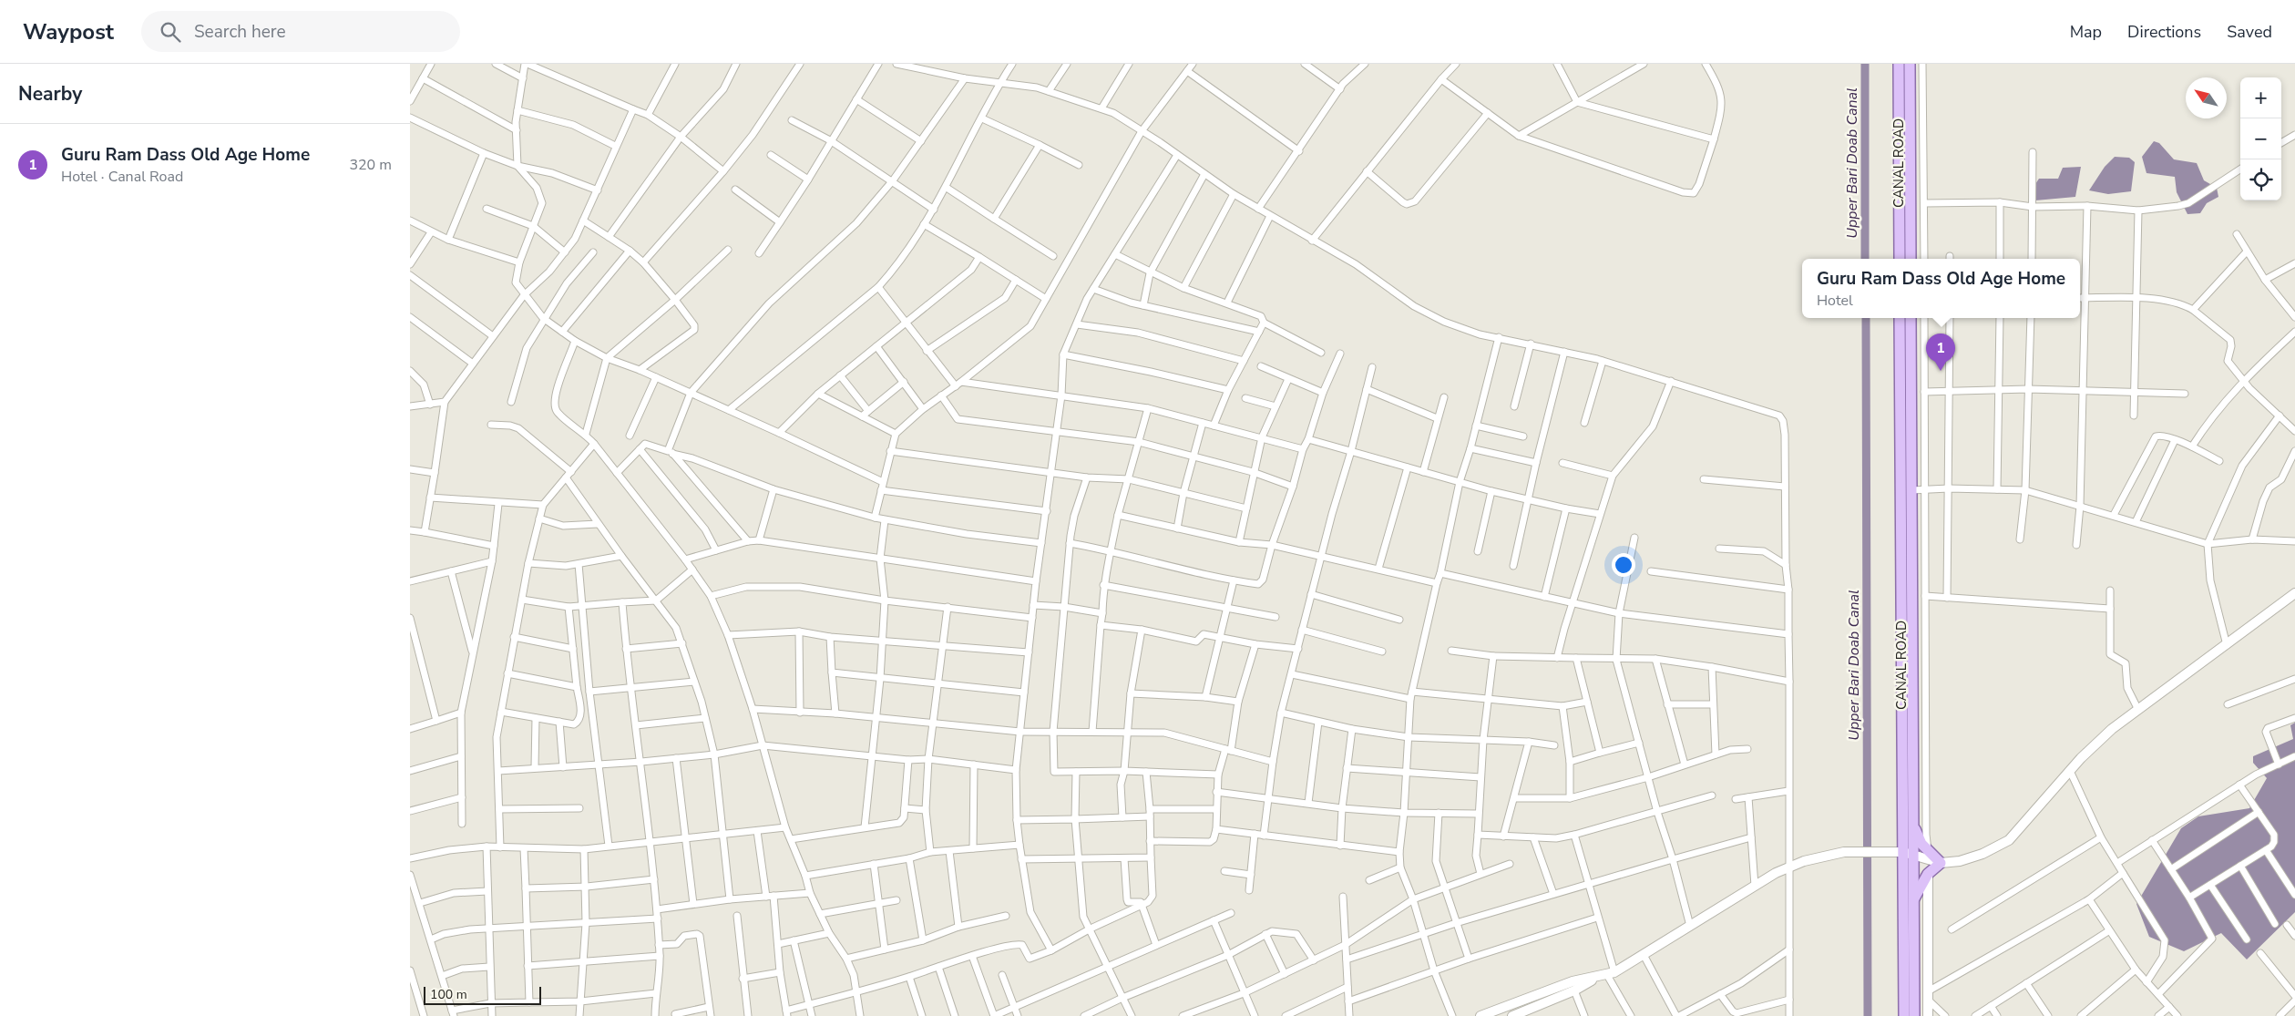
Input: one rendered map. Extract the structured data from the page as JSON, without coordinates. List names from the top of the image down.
{
  "streets": {
    "main road": ["CANAL ROAD"]
  },
  "water": ["Upper Bari Doab Canal"],
  "scale_bar": "100 m",
  "north": "top left",
  "page": {
    "header": "Waypost",
    "search": "Search here",
    "nav": ["Map", "Directions", "Saved"],
    "heading": "Nearby",
    "map_buttons": ["+", "−"],
    "list": [
      {
        "mark": "1",
        "name": "Guru Ram Dass Old Age Home",
        "note": "Hotel · Canal Road",
        "value": "320 m"
      }
    ],
    "popup": ["Guru Ram Dass Old Age Home", "Hotel"],
    "pins": "1",
    "scale": "100 m"
  }
}
